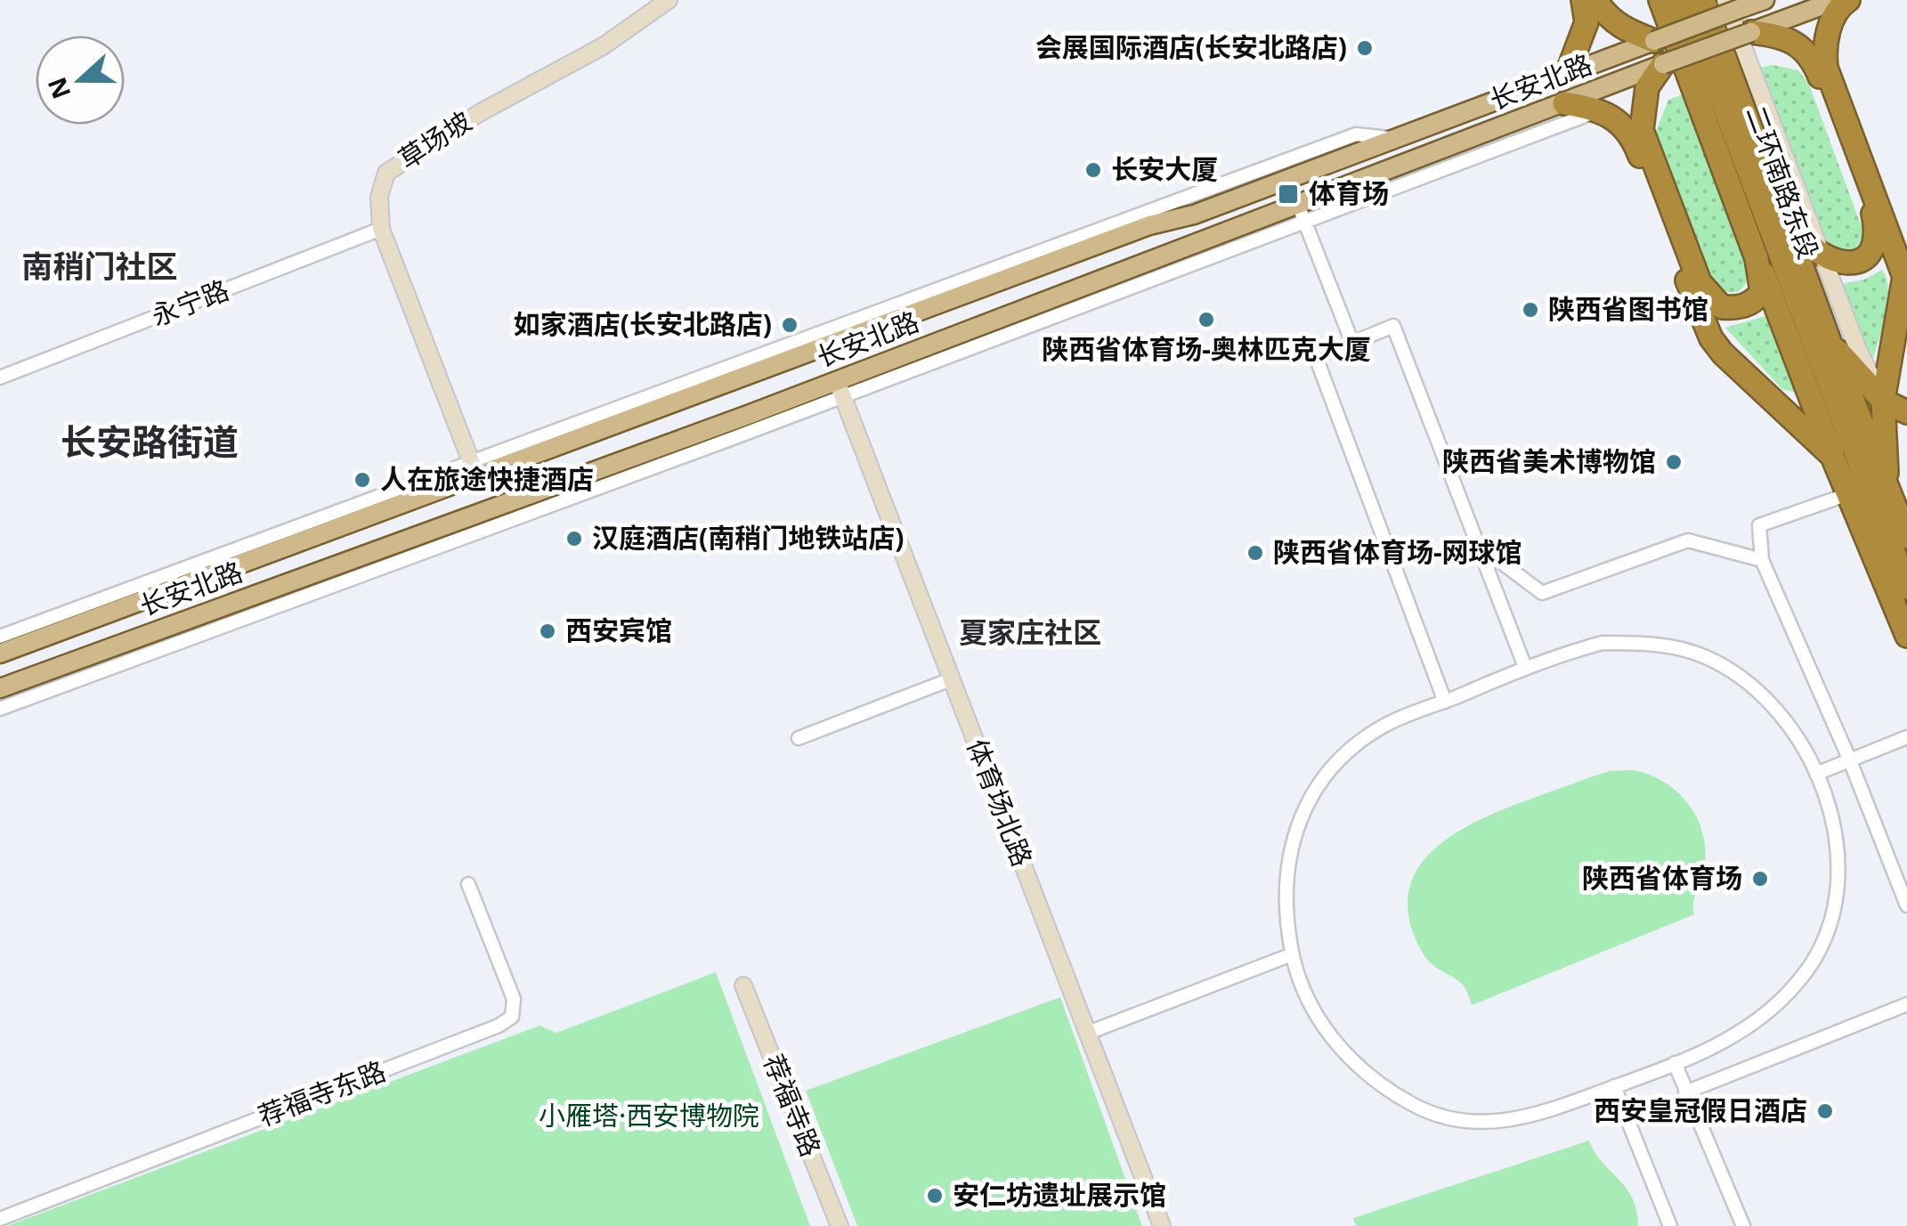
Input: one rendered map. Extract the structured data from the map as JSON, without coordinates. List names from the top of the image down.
{
  "streets": {
    "highway": ["二环南路东段"],
    "main road": ["长安北路"],
    "street": [
      "草场坡",
      "永宁路",
      "体育场北路",
      "荐福寺东路",
      "荐福寺路"
    ]
  },
  "crossings": [
    ["长安北路", "草场坡"],
    ["长安北路", "体育场北路"],
    ["草场坡", "永宁路"]
  ],
  "districts": ["南稍门社区", "长安路街道", "夏家庄社区"],
  "parks": ["小雁塔·西安博物院"],
  "places": {
    "other": [
      "会展国际酒店(长安北路店)",
      "长安大厦",
      "陕西省图书馆",
      "陕西省体育场-奥林匹克大厦",
      "如家酒店(长安北路店)",
      "陕西省美术博物馆",
      "人在旅途快捷酒店",
      "汉庭酒店(南稍门地铁站店)",
      "陕西省体育场-网球馆",
      "西安宾馆",
      "陕西省体育场",
      "西安皇冠假日酒店",
      "安仁坊遗址展示馆"
    ],
    "transit": ["体育场"]
  },
  "north": "left"
}
